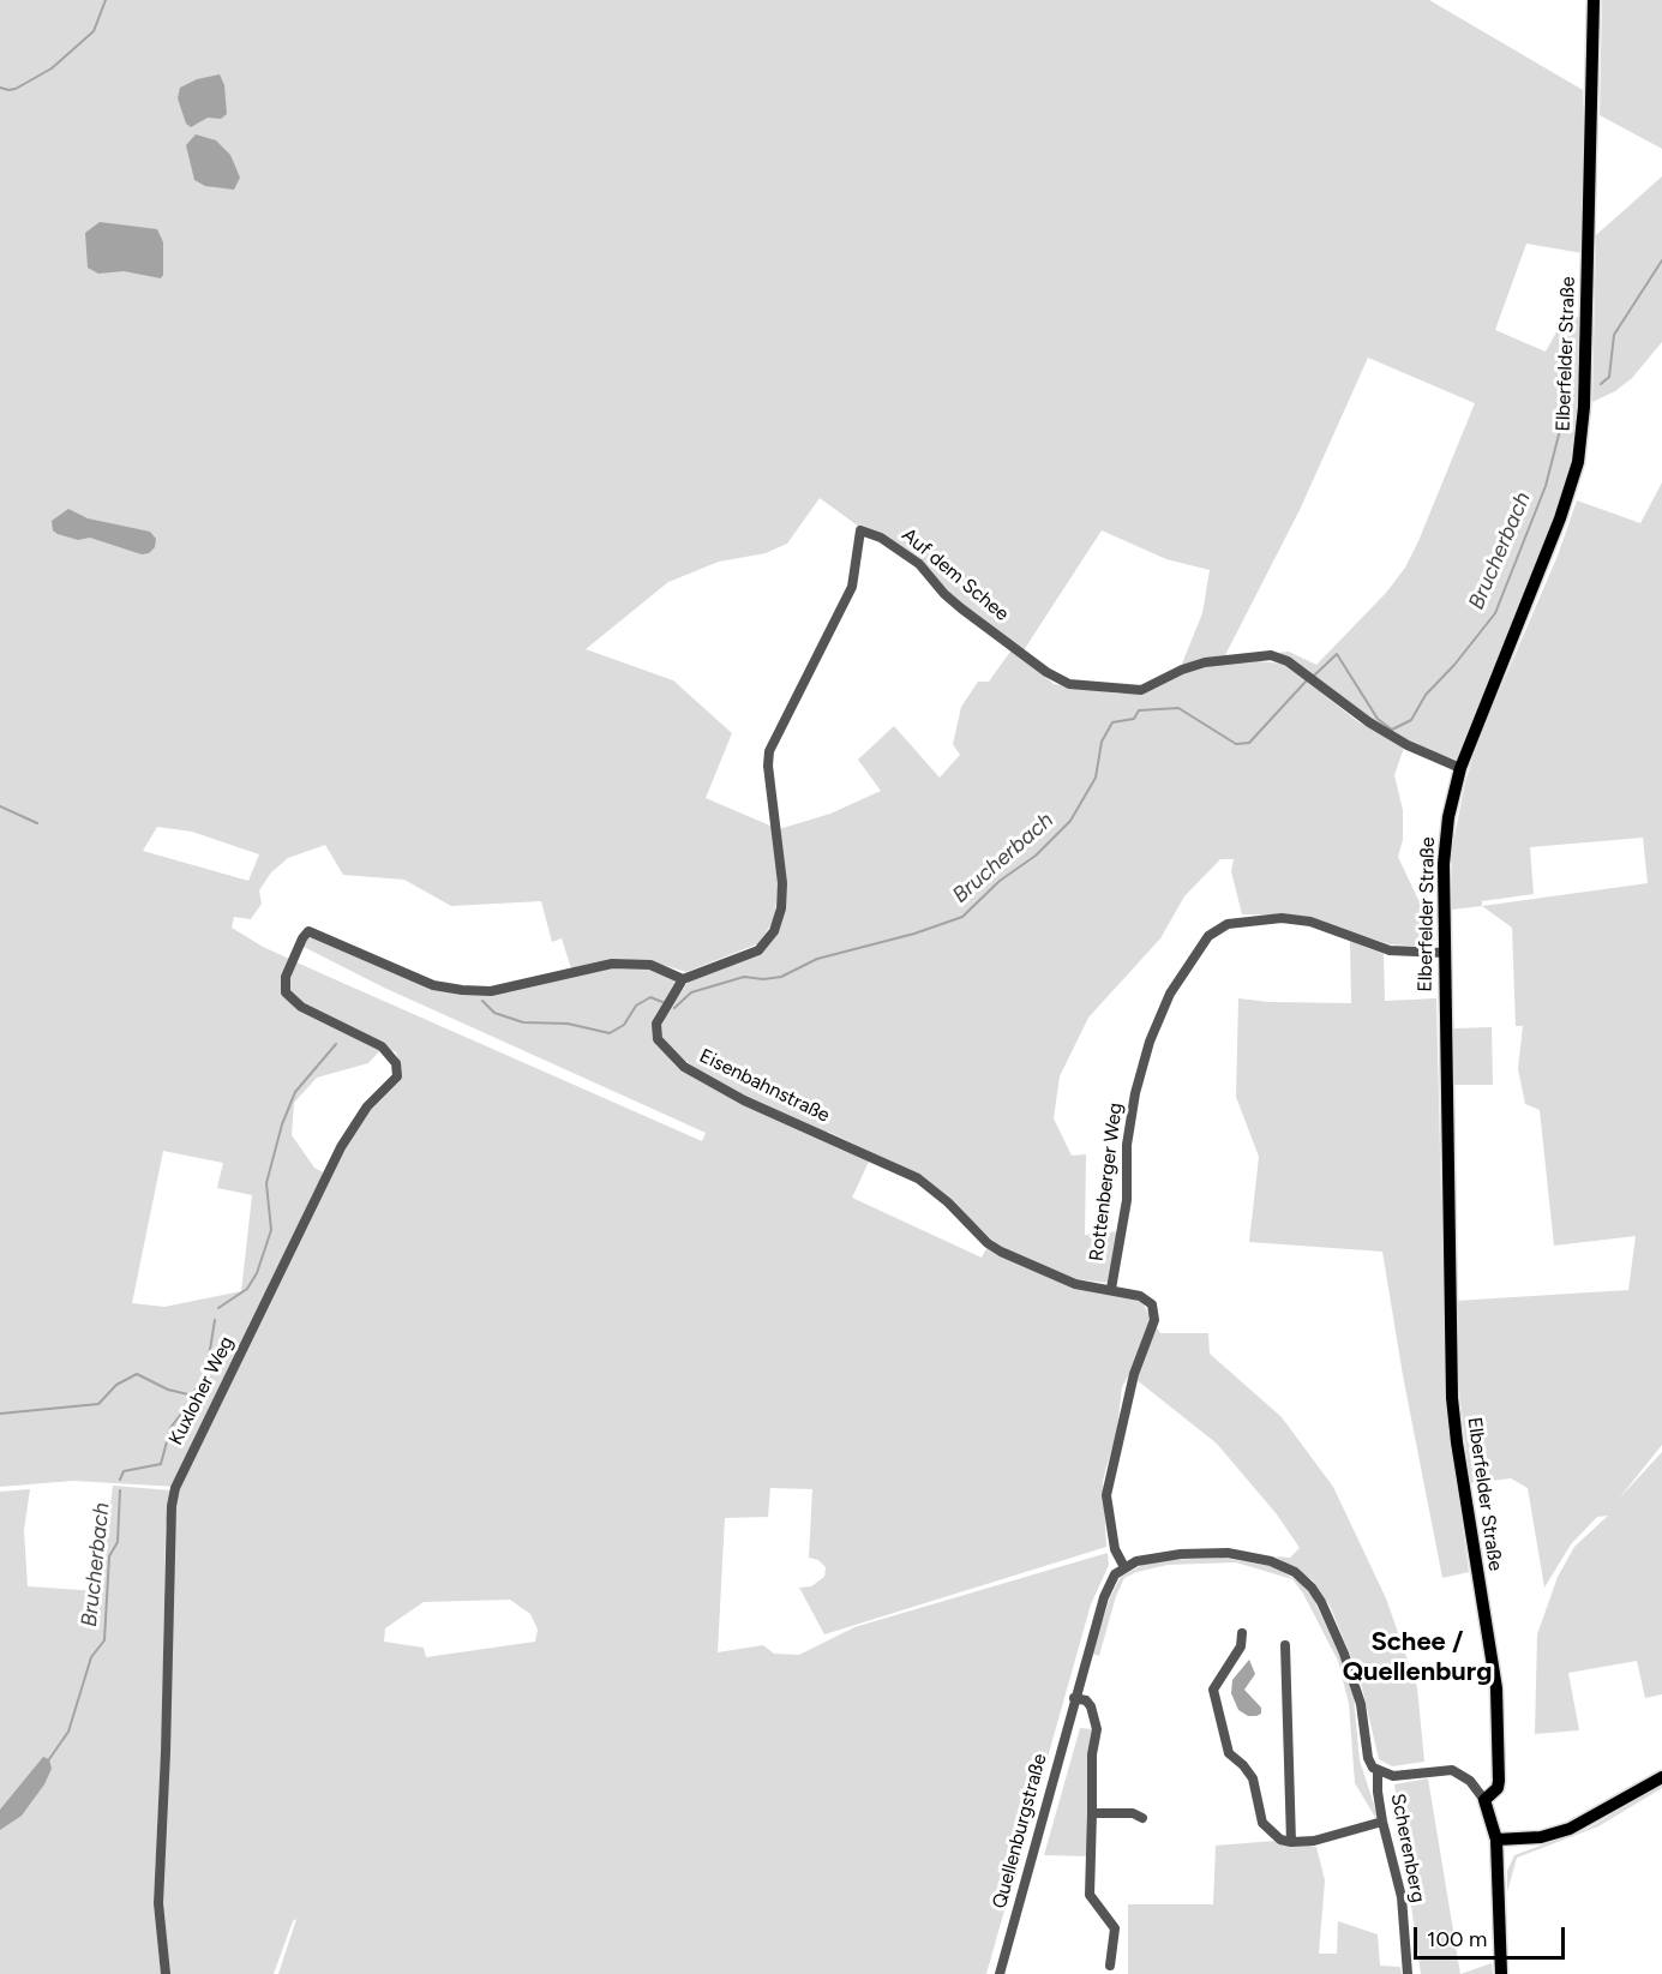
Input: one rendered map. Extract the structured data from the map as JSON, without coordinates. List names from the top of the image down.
{
  "streets": {
    "main road": ["Elberfelder Straße"],
    "street": [
      "Auf dem Schee",
      "Eisenbahnstraße",
      "Rottenberger Weg",
      "Kuxloher Weg",
      "Quellenburgstraße",
      "Scherenberg"
    ]
  },
  "crossings": [
    ["Elberfelder Straße", "Auf dem Schee"],
    ["Elberfelder Straße", "Rottenberger Weg"],
    ["Auf dem Schee", "Eisenbahnstraße"],
    ["Auf dem Schee", "Kuxloher Weg"],
    ["Eisenbahnstraße", "Rottenberger Weg"],
    ["Eisenbahnstraße", "Kuxloher Weg"],
    ["Rottenberger Weg", "Quellenburgstraße"],
    ["Quellenburgstraße", "Scherenberg"]
  ],
  "districts": ["Schee / Quellenburg"],
  "water": ["Brucherbach"],
  "scale_bar": "100 m"
}
